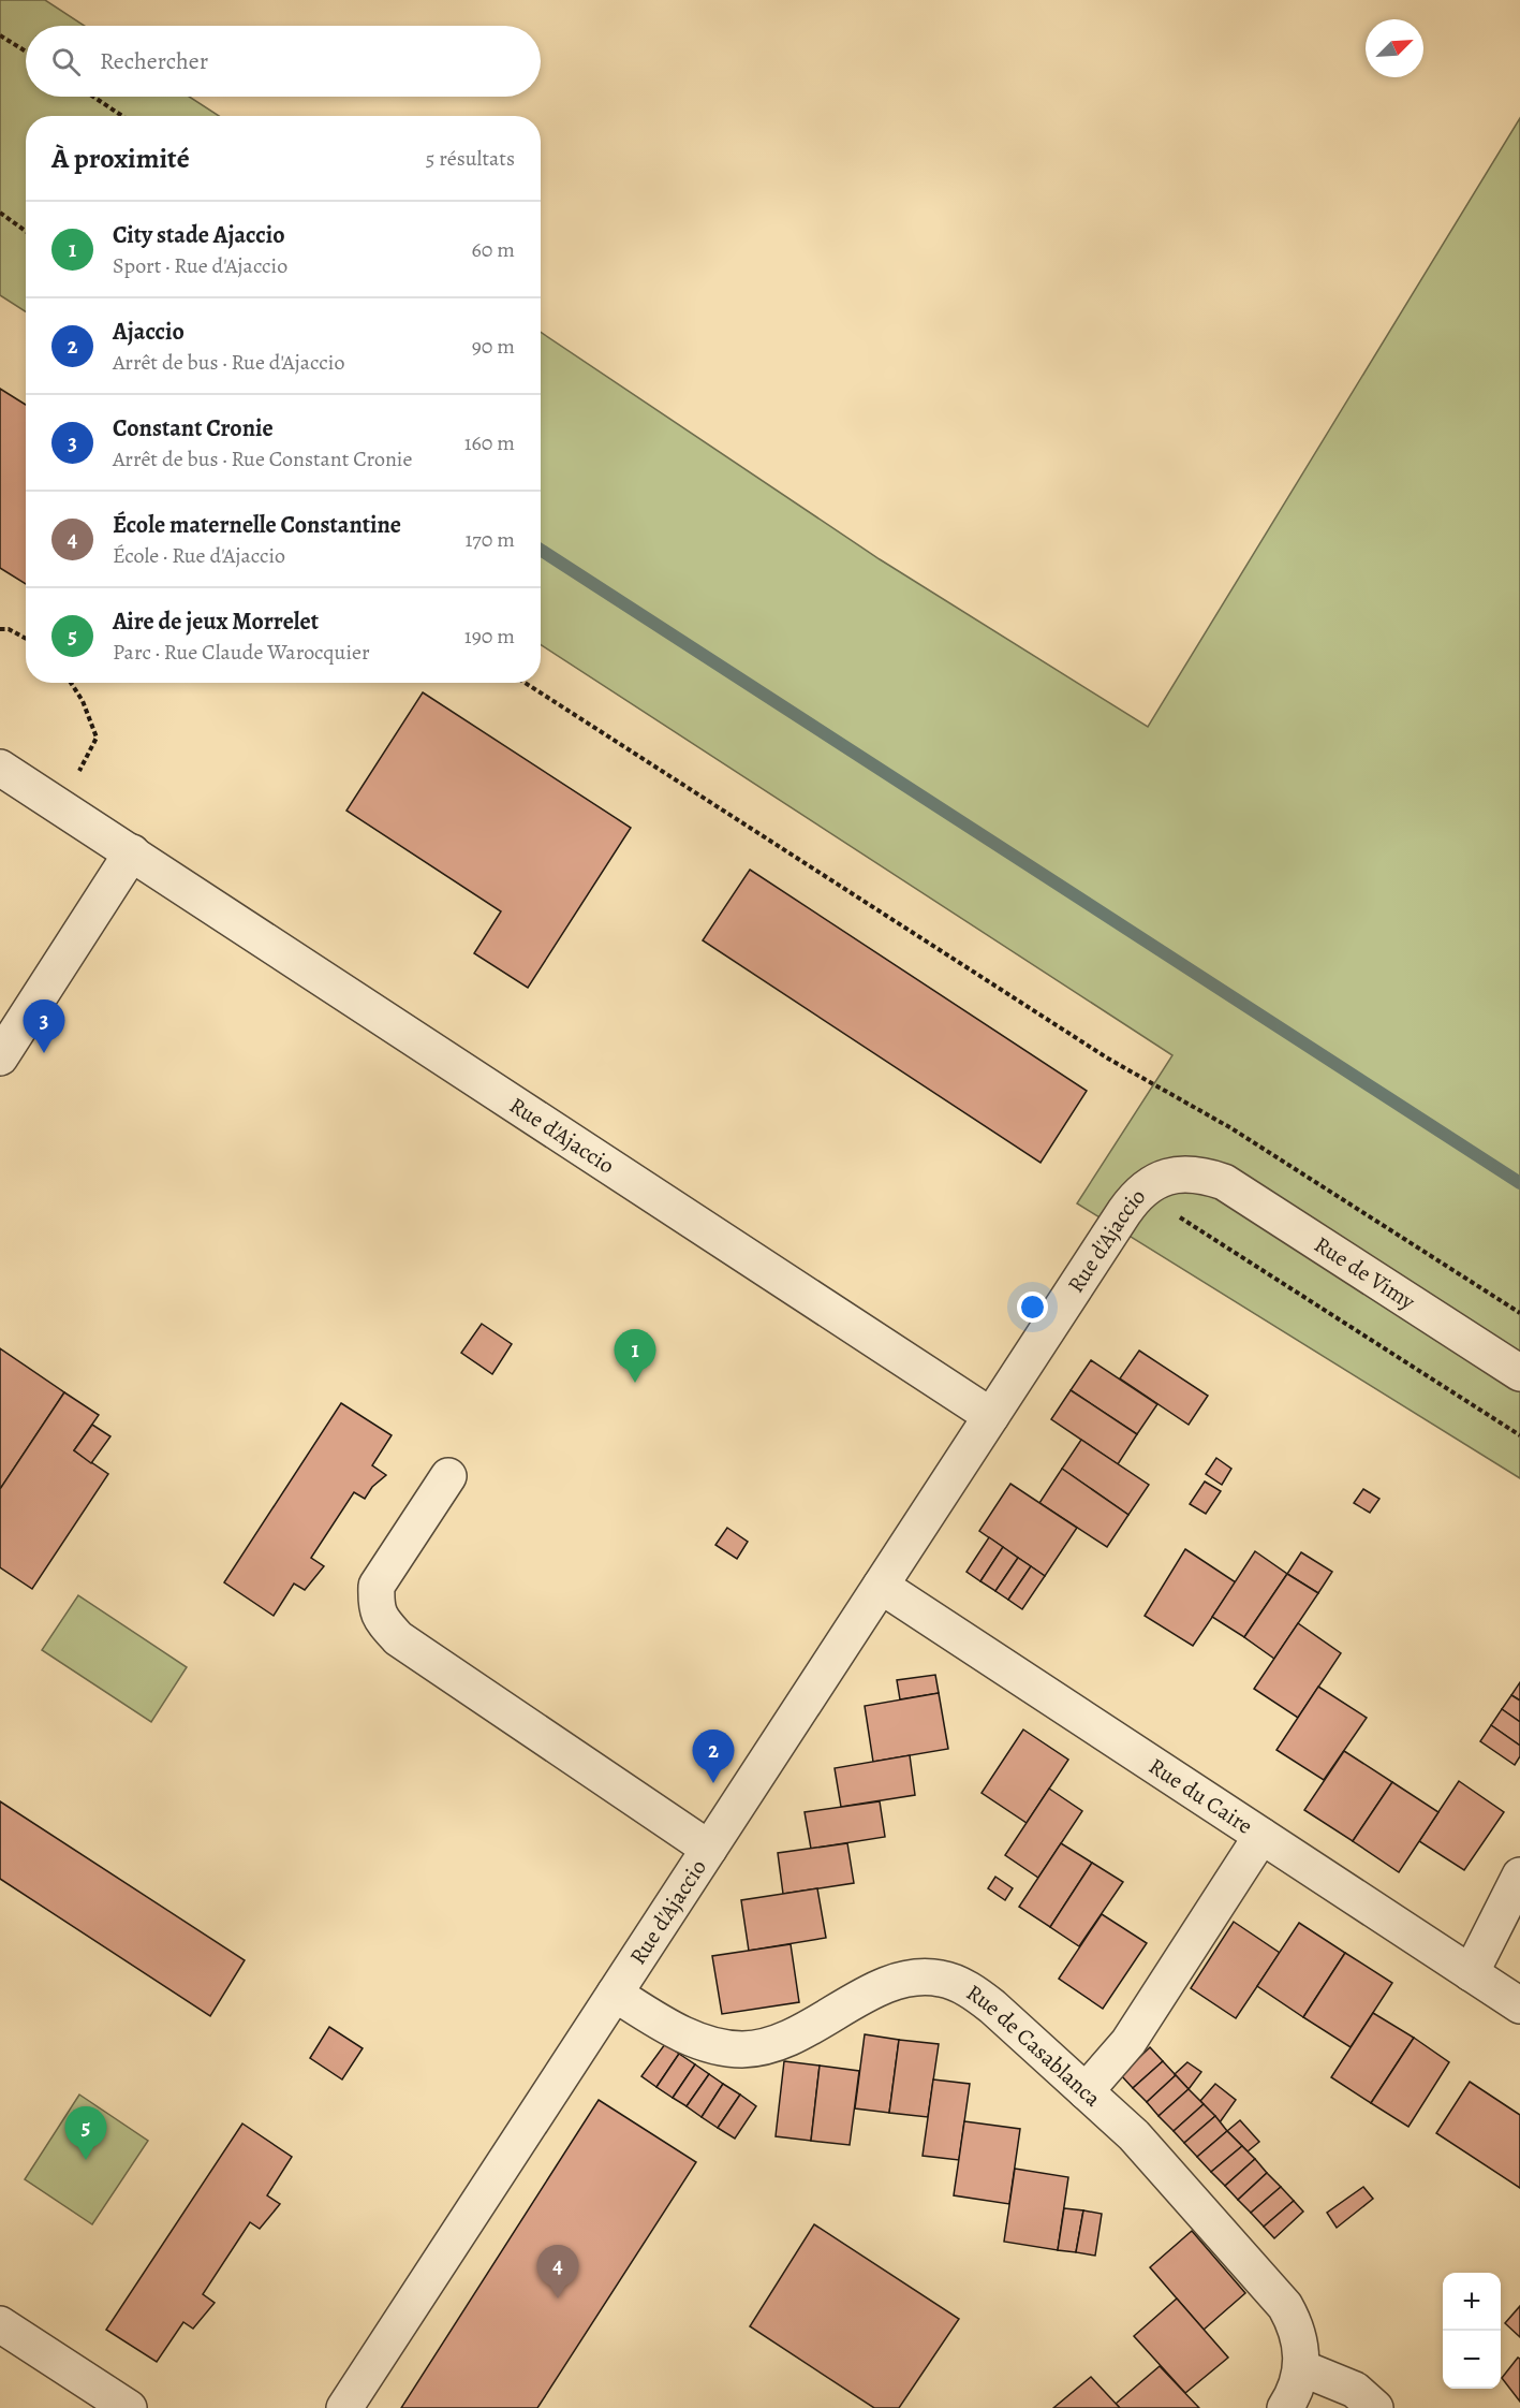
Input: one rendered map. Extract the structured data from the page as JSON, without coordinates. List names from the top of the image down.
{
  "streets": {
    "street": [
      "Rue d'Ajaccio",
      "Rue de Vimy",
      "Rue du Caire",
      "Rue de Casablanca"
    ]
  },
  "crossings": [
    ["Rue d'Ajaccio", "Rue de Vimy"],
    ["Rue d'Ajaccio", "Rue du Caire"],
    ["Rue d'Ajaccio", "Rue de Casablanca"]
  ],
  "north": "top right",
  "page": {
    "search": "Rechercher",
    "heading": ["À proximité", "5 résultats"],
    "list": [
      {
        "mark": "1",
        "name": "City stade Ajaccio",
        "note": "Sport · Rue d'Ajaccio",
        "value": "60 m"
      },
      {
        "mark": "2",
        "name": "Ajaccio",
        "note": "Arrêt de bus · Rue d'Ajaccio",
        "value": "90 m"
      },
      {
        "mark": "3",
        "name": "Constant Cronie",
        "note": "Arrêt de bus · Rue Constant Cronie",
        "value": "160 m"
      },
      {
        "mark": "4",
        "name": "École maternelle Constantine",
        "note": "École · Rue d'Ajaccio",
        "value": "170 m"
      },
      {
        "mark": "5",
        "name": "Aire de jeux Morrelet",
        "note": "Parc · Rue Claude Warocquier",
        "value": "190 m"
      }
    ],
    "pins": [
      "3",
      "1",
      "2",
      "5",
      "4"
    ],
    "map_buttons": ["+", "−"]
  }
}
